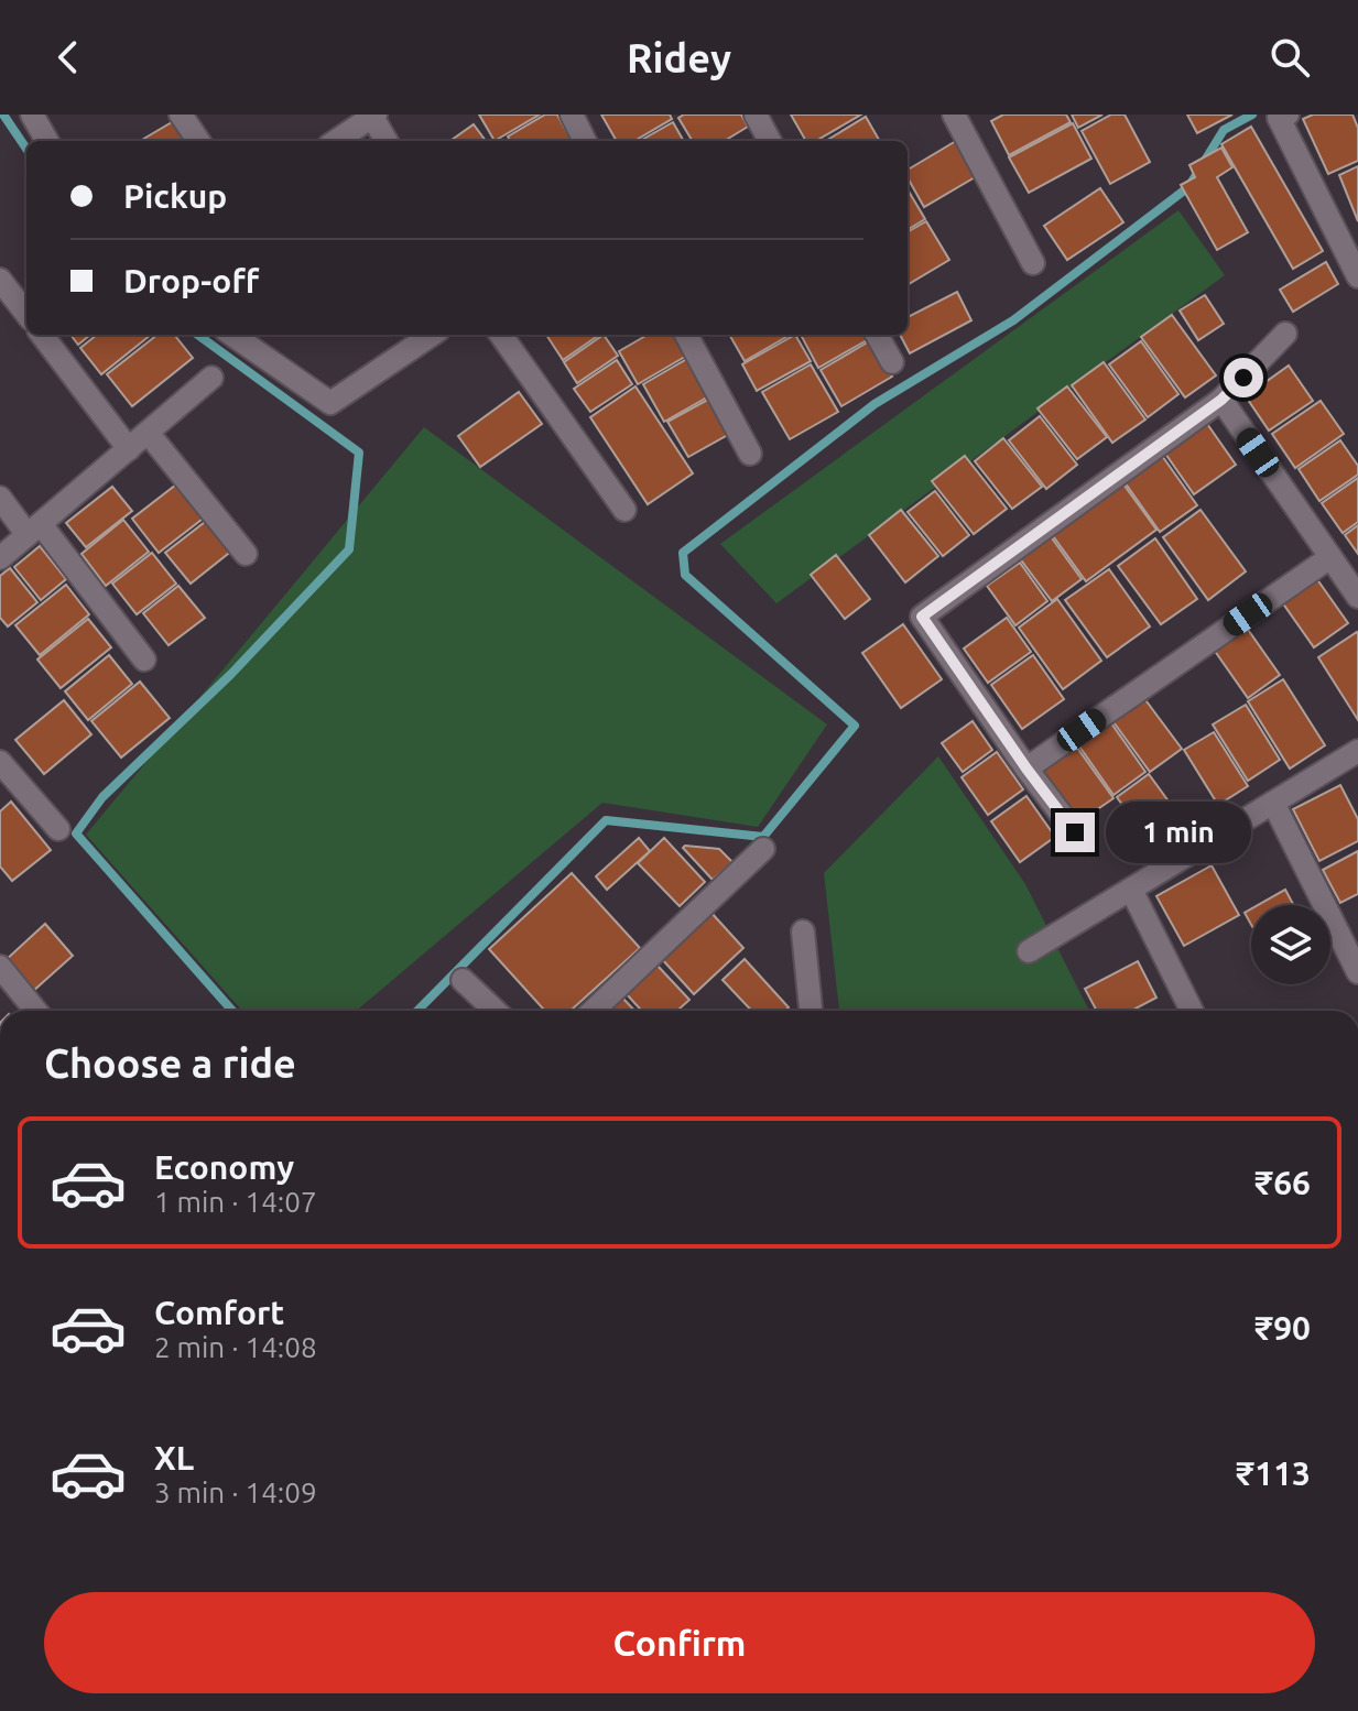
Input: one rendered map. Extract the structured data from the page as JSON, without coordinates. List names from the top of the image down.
{
  "page": {
    "header": "Ridey",
    "banner": ["Pickup", "Drop-off"],
    "bubble": "1 min",
    "heading": "Choose a ride",
    "list": [
      {
        "name": "Economy",
        "note": "1 min · 14:07",
        "value": "₹66"
      },
      {
        "name": "Comfort",
        "note": "2 min · 14:08",
        "value": "₹90"
      },
      {
        "name": "XL",
        "note": "3 min · 14:09",
        "value": "₹113"
      }
    ],
    "buttons": "Confirm"
  }
}
